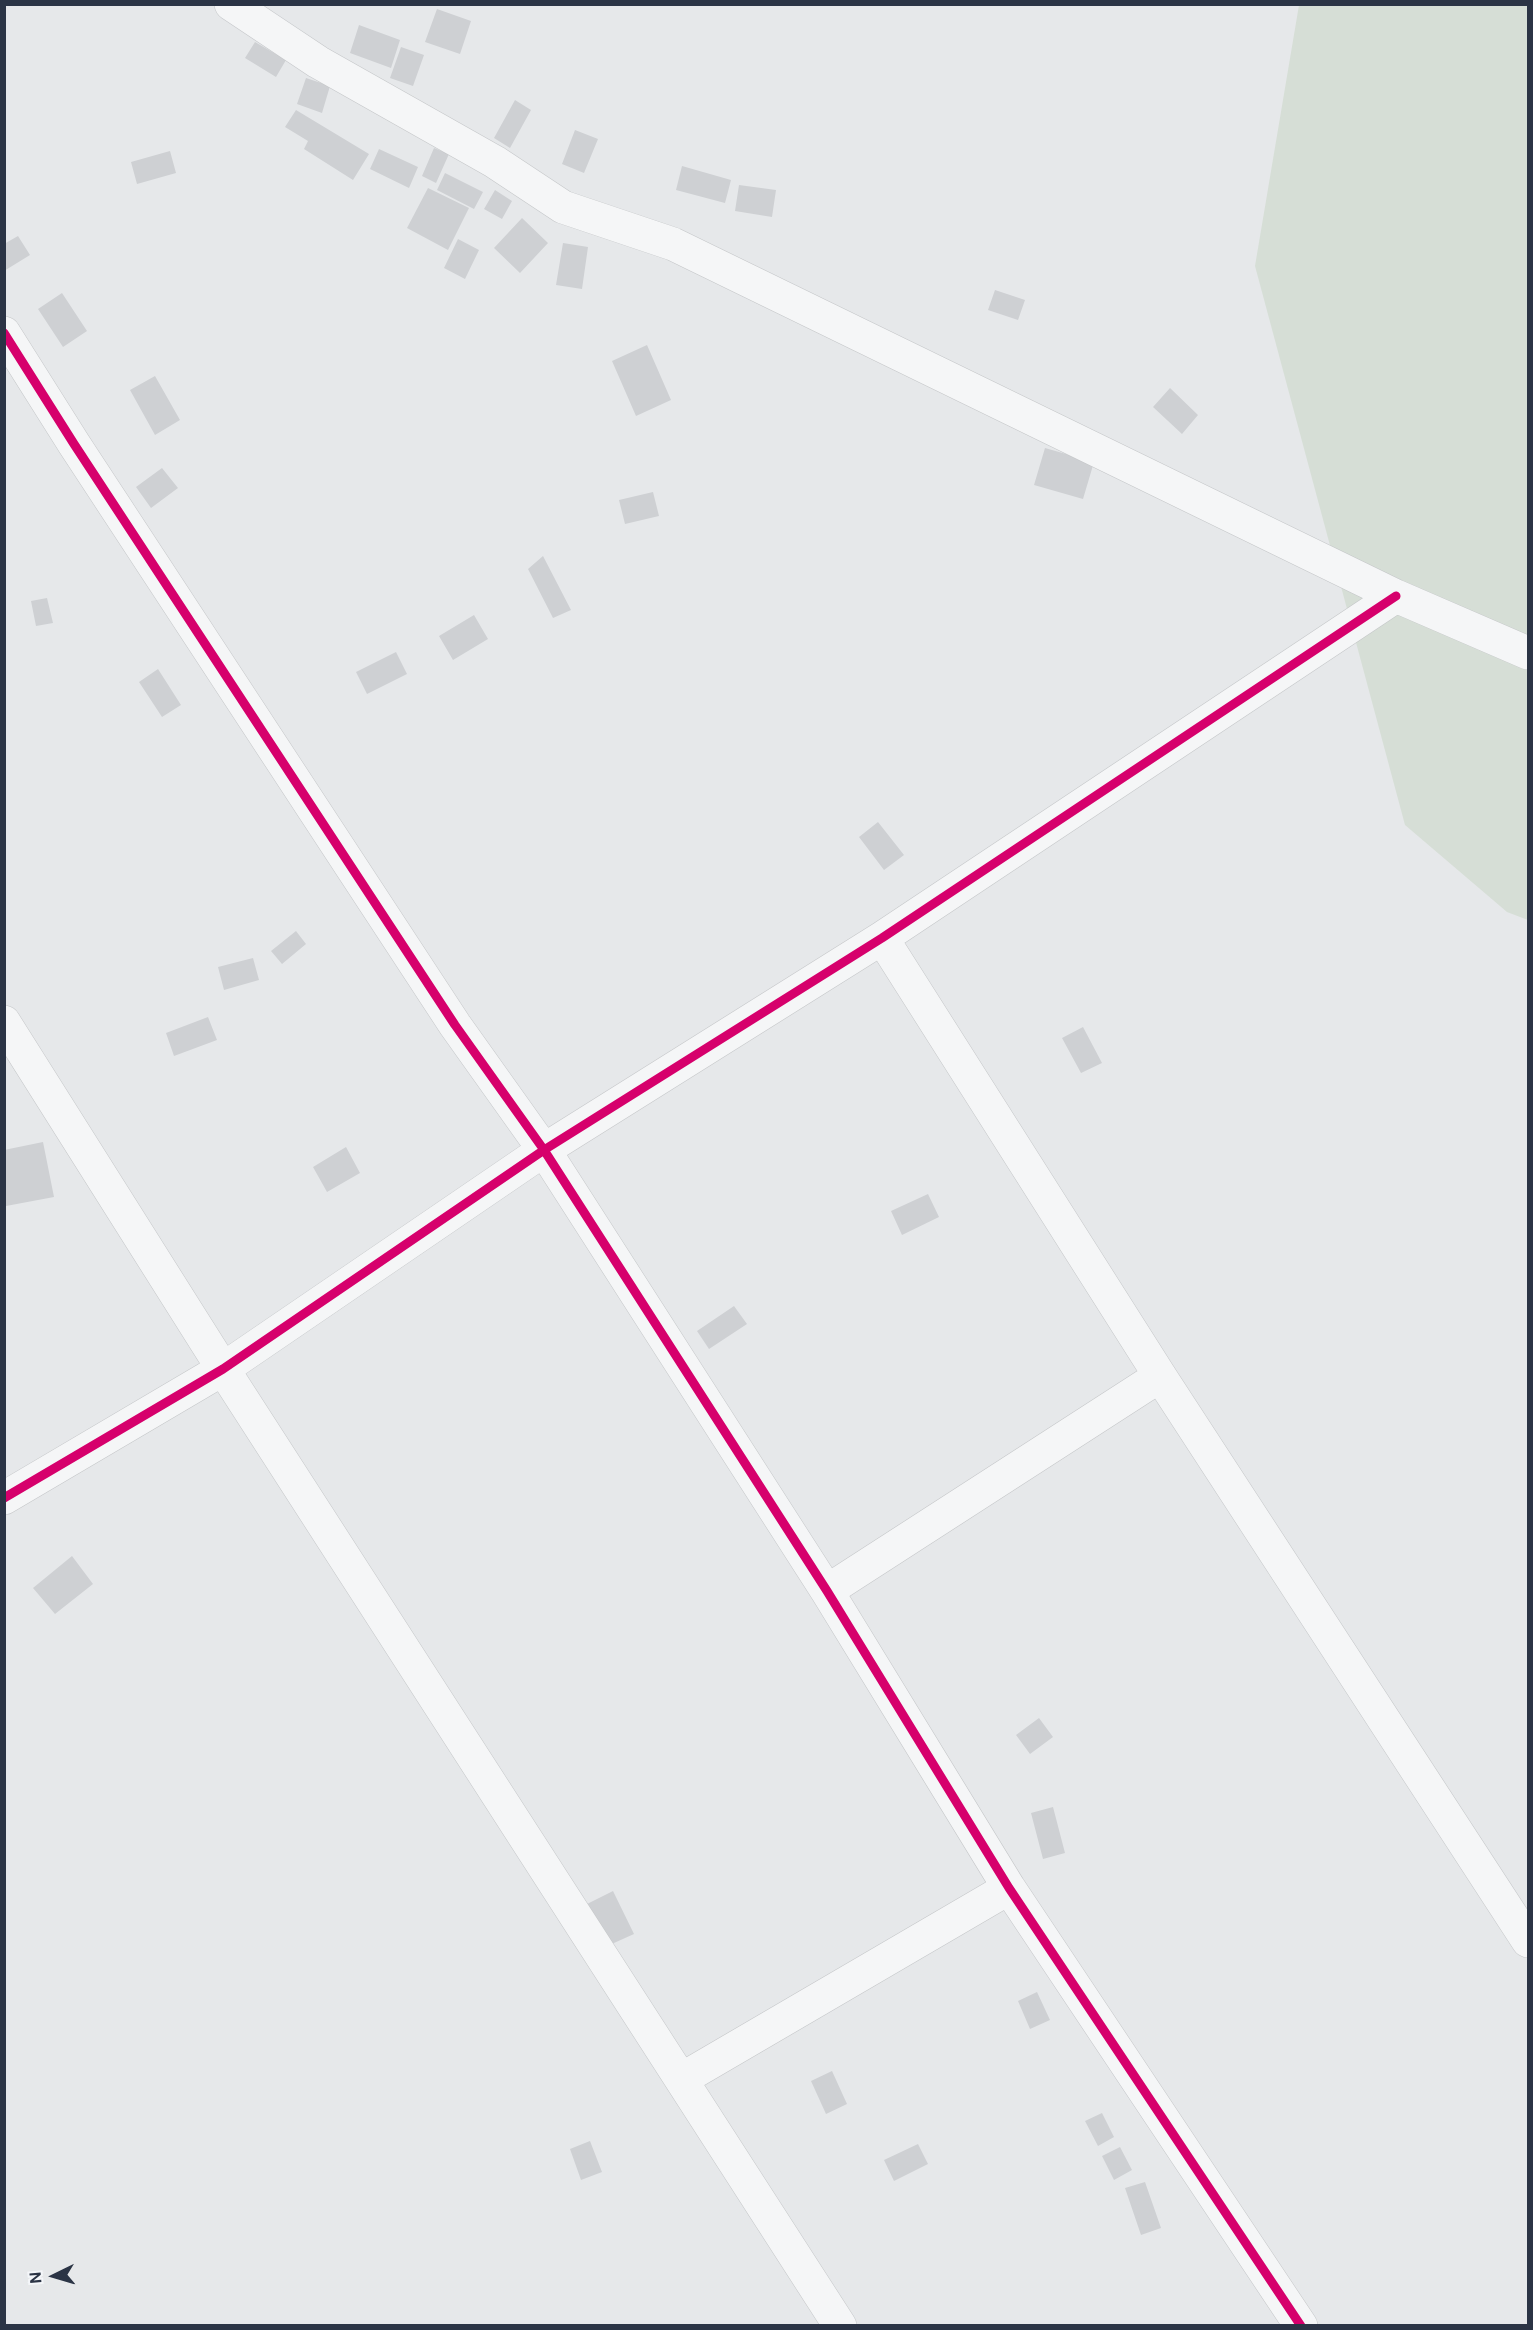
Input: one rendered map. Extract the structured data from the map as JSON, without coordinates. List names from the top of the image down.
{
  "north": "left"
}
